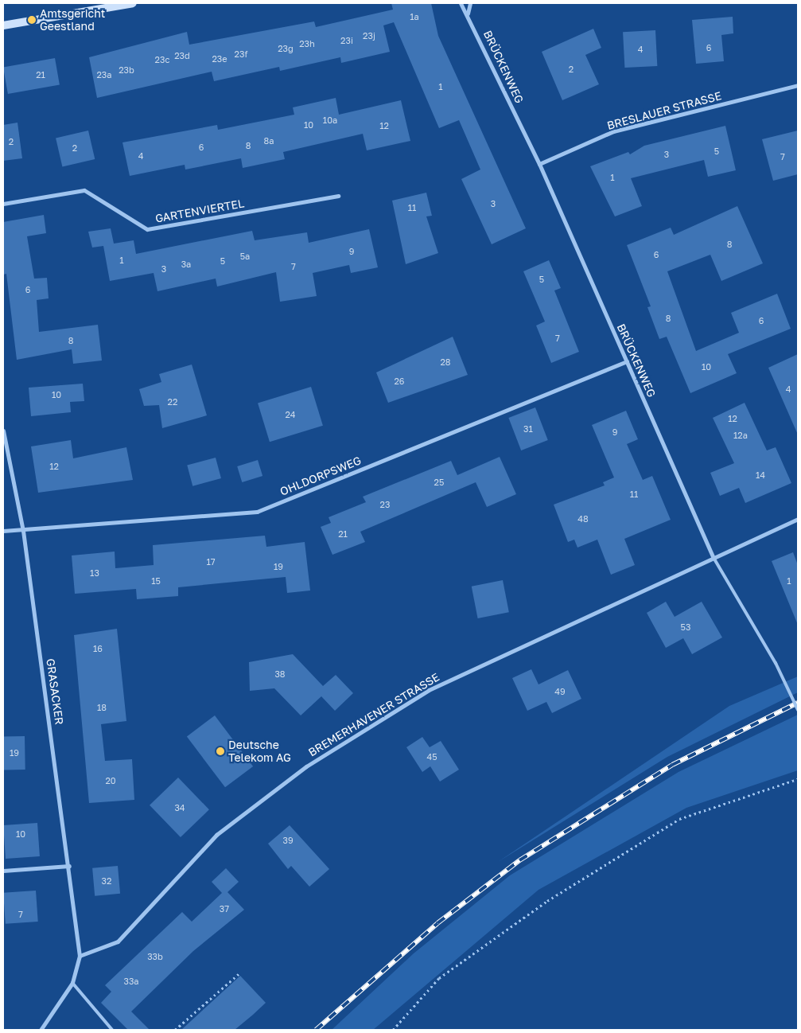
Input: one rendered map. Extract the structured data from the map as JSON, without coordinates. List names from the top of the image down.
{
  "streets": {
    "street": [
      "BRÜCKENWEG",
      "BRESLAUER STRASSE",
      "GARTENVIERTEL",
      "OHLDORPSWEG",
      "GRASACKER",
      "BREMERHAVENER STRASSE"
    ]
  },
  "crossings": [
    ["BRÜCKENWEG", "BRESLAUER STRASSE"],
    ["BRÜCKENWEG", "OHLDORPSWEG"],
    ["BRÜCKENWEG", "BREMERHAVENER STRASSE"],
    ["OHLDORPSWEG", "GRASACKER"],
    ["GRASACKER", "BREMERHAVENER STRASSE"]
  ],
  "places": ["Amtsgericht Geestland", "Deutsche Telekom AG"],
  "house_numbers": [
    "1a",
    "23j",
    "23i",
    "23h",
    "6",
    "23g",
    "4",
    "23f",
    "23d",
    "23e",
    "23c",
    "2",
    "23b",
    "21",
    "23a",
    "1",
    "10a",
    "10",
    "12",
    "8a",
    "2",
    "8",
    "6",
    "2",
    "5",
    "3",
    "4",
    "7",
    "1",
    "3",
    "11",
    "8",
    "9",
    "6",
    "5a",
    "1",
    "5",
    "3a",
    "7",
    "3",
    "5",
    "6",
    "8",
    "6",
    "7",
    "8",
    "28",
    "10",
    "26",
    "4",
    "10",
    "22",
    "24",
    "12",
    "31",
    "9",
    "12a",
    "12",
    "14",
    "25",
    "11",
    "23",
    "48",
    "21",
    "17",
    "19",
    "13",
    "15",
    "1",
    "53",
    "16",
    "38",
    "49",
    "18",
    "19",
    "45",
    "20",
    "34",
    "10",
    "39",
    "32",
    "37",
    "7",
    "33b",
    "33a"
  ]
}
